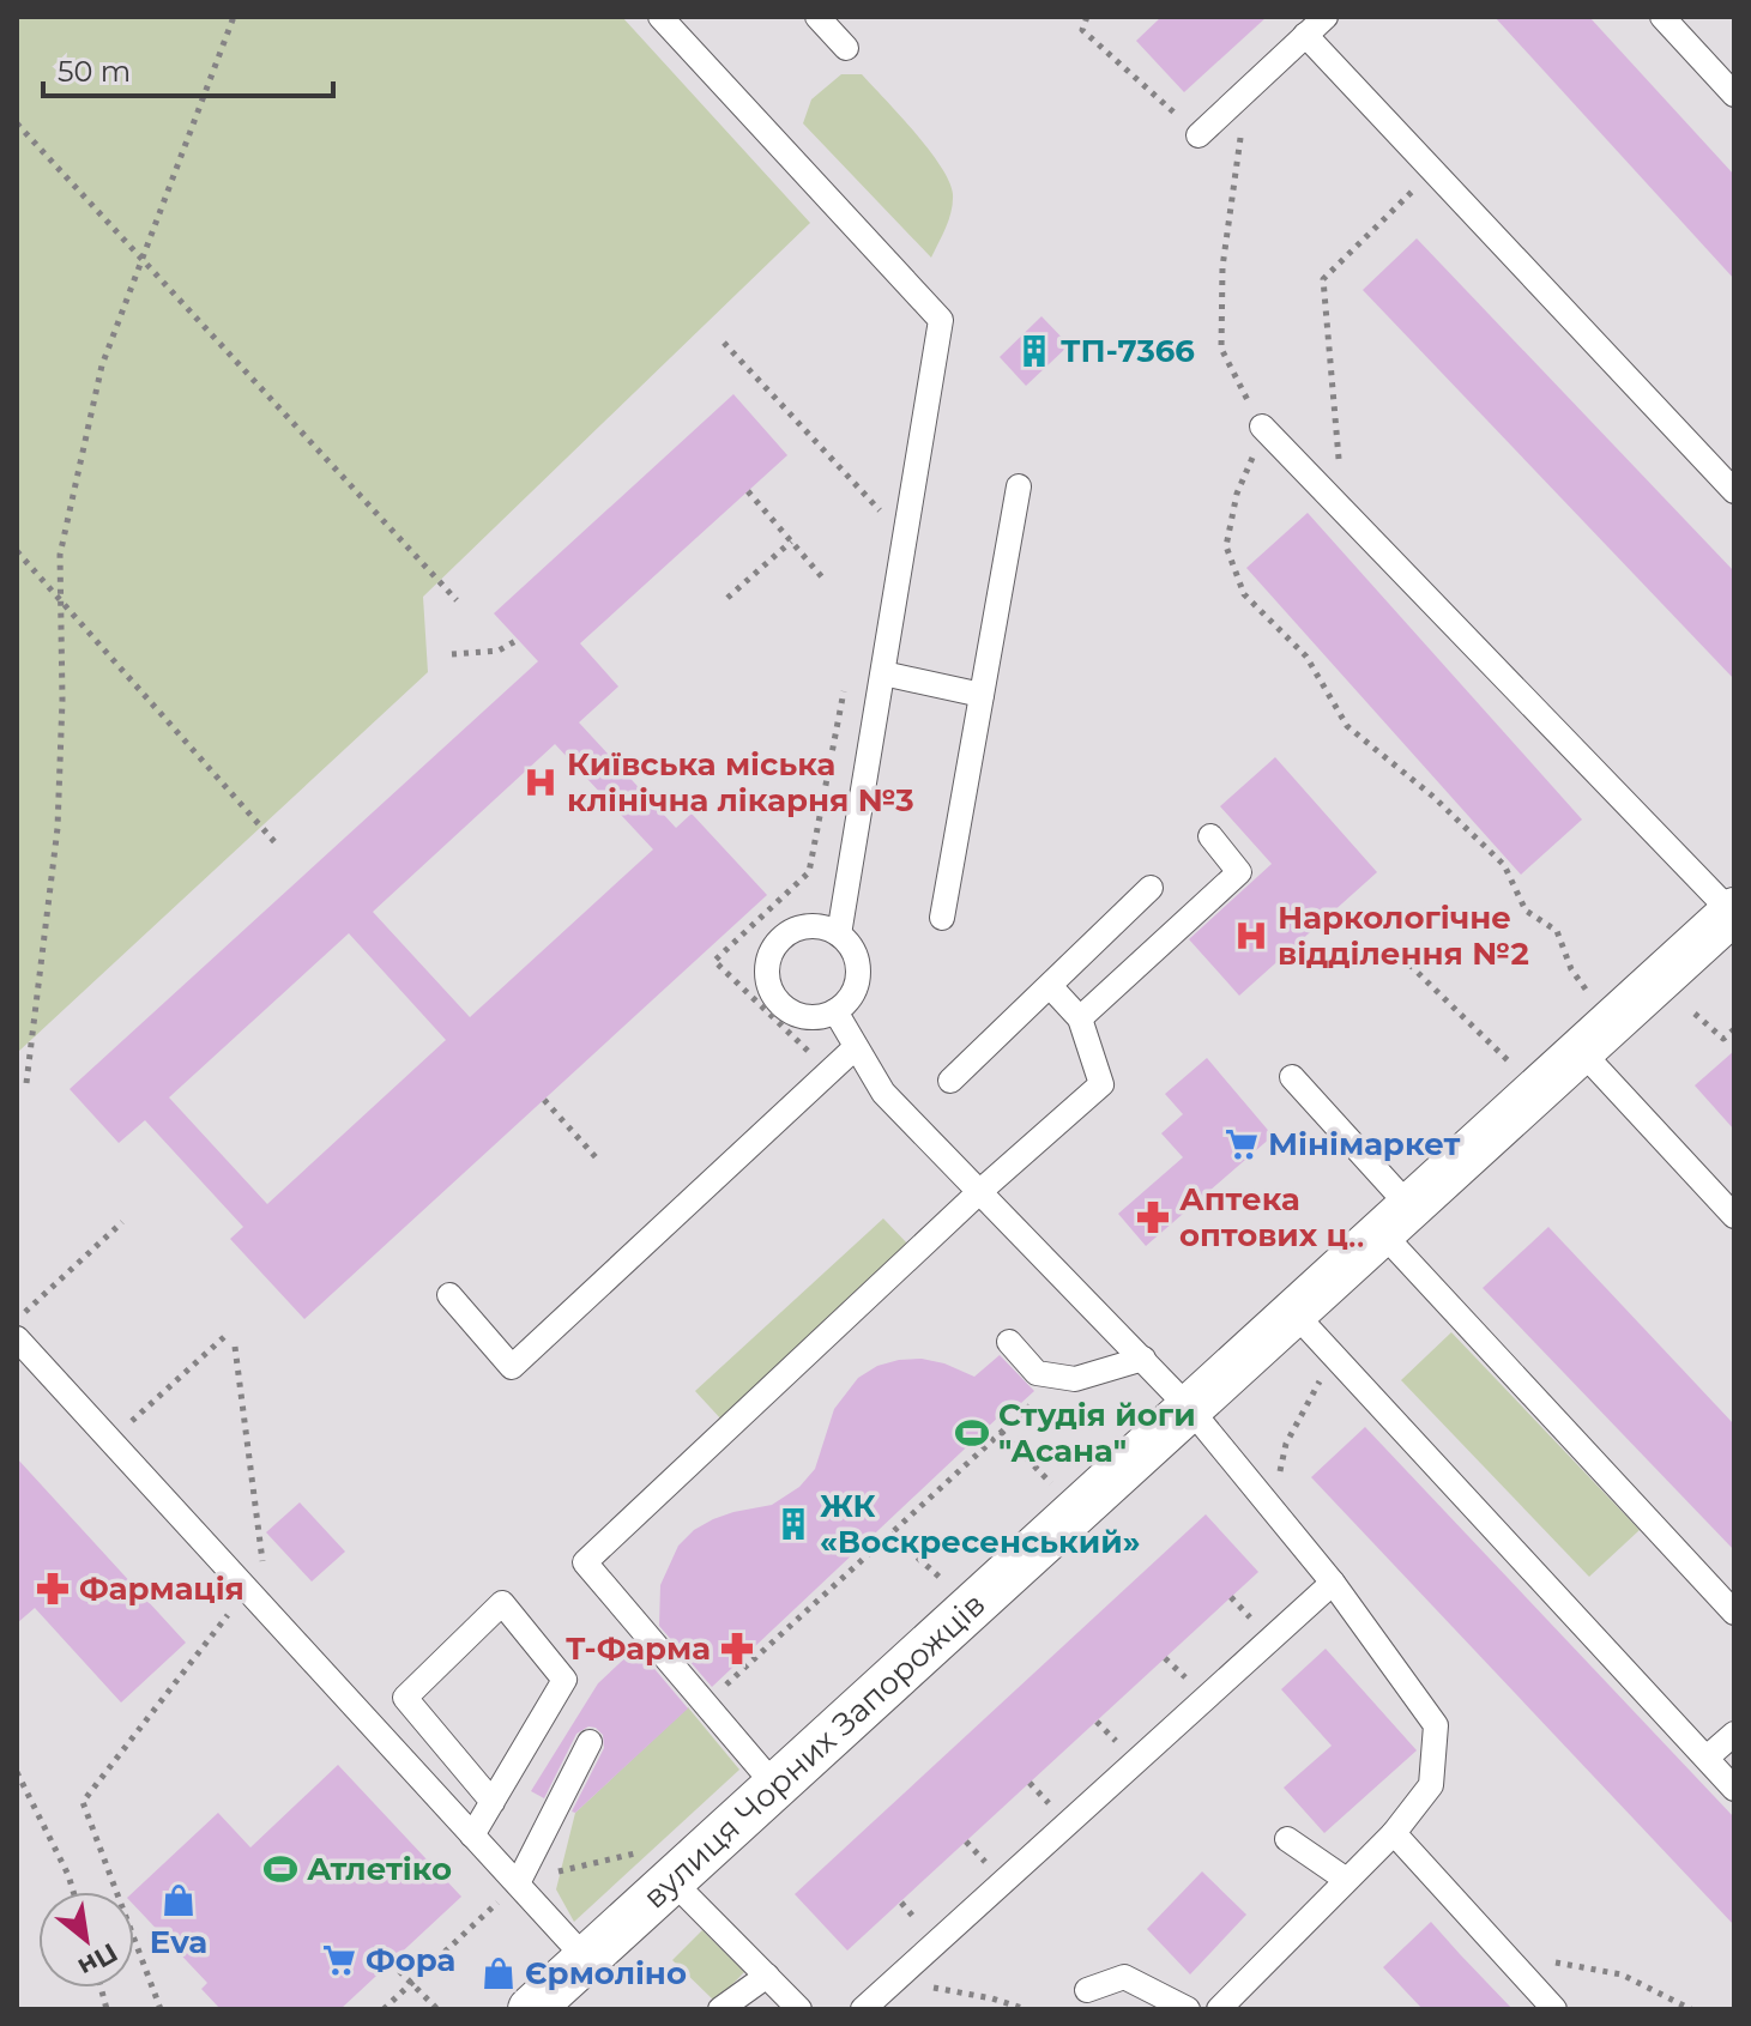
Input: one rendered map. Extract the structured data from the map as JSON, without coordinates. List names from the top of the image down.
{
  "streets": {
    "street": ["вулиця Чорних Запорожців"]
  },
  "places": {
    "building": ["ТП-7366", "ЖК «Воскресенський»"],
    "hospital": ["Київська міська клінічна лікарня №3", "Наркологічне відділення №2"],
    "supermarket": ["Мінімаркет", "Фора"],
    "pharmacy": ["Аптека оптових ц‥", "Фармація", "Т-Фарма"],
    "sports": ["Студія йоги \"Асана\"", "Атлетіко"],
    "shop": ["Eva", "Єрмоліно"]
  },
  "scale_bar": "50 m",
  "north": "bottom right"
}
